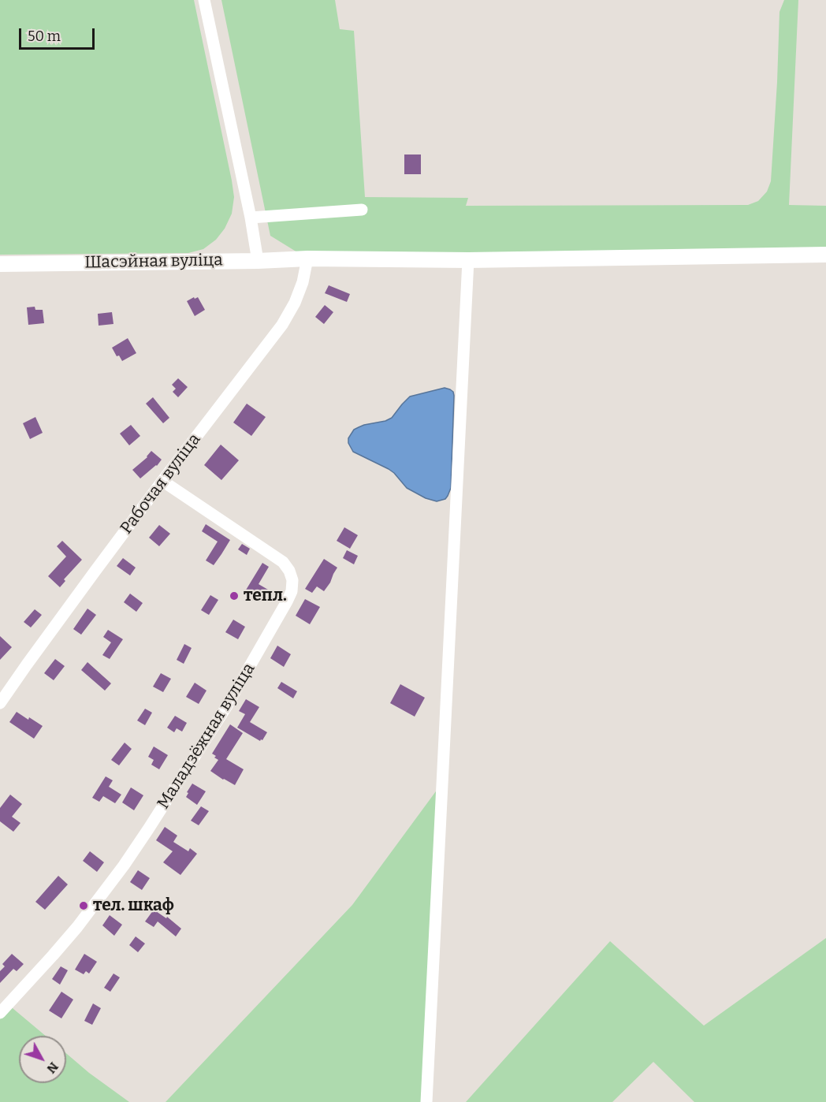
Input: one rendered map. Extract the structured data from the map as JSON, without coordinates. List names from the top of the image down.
{
  "streets": {
    "main road": ["Шасэйная вуліца"],
    "street": ["Рабочая вуліца", "Маладзёжная вуліца"]
  },
  "crossings": [
    ["Шасэйная вуліца", "Рабочая вуліца"],
    ["Рабочая вуліца", "Маладзёжная вуліца"]
  ],
  "places": ["тепл.", "тел. шкаф"],
  "scale_bar": "50 m",
  "north": "bottom right"
}
